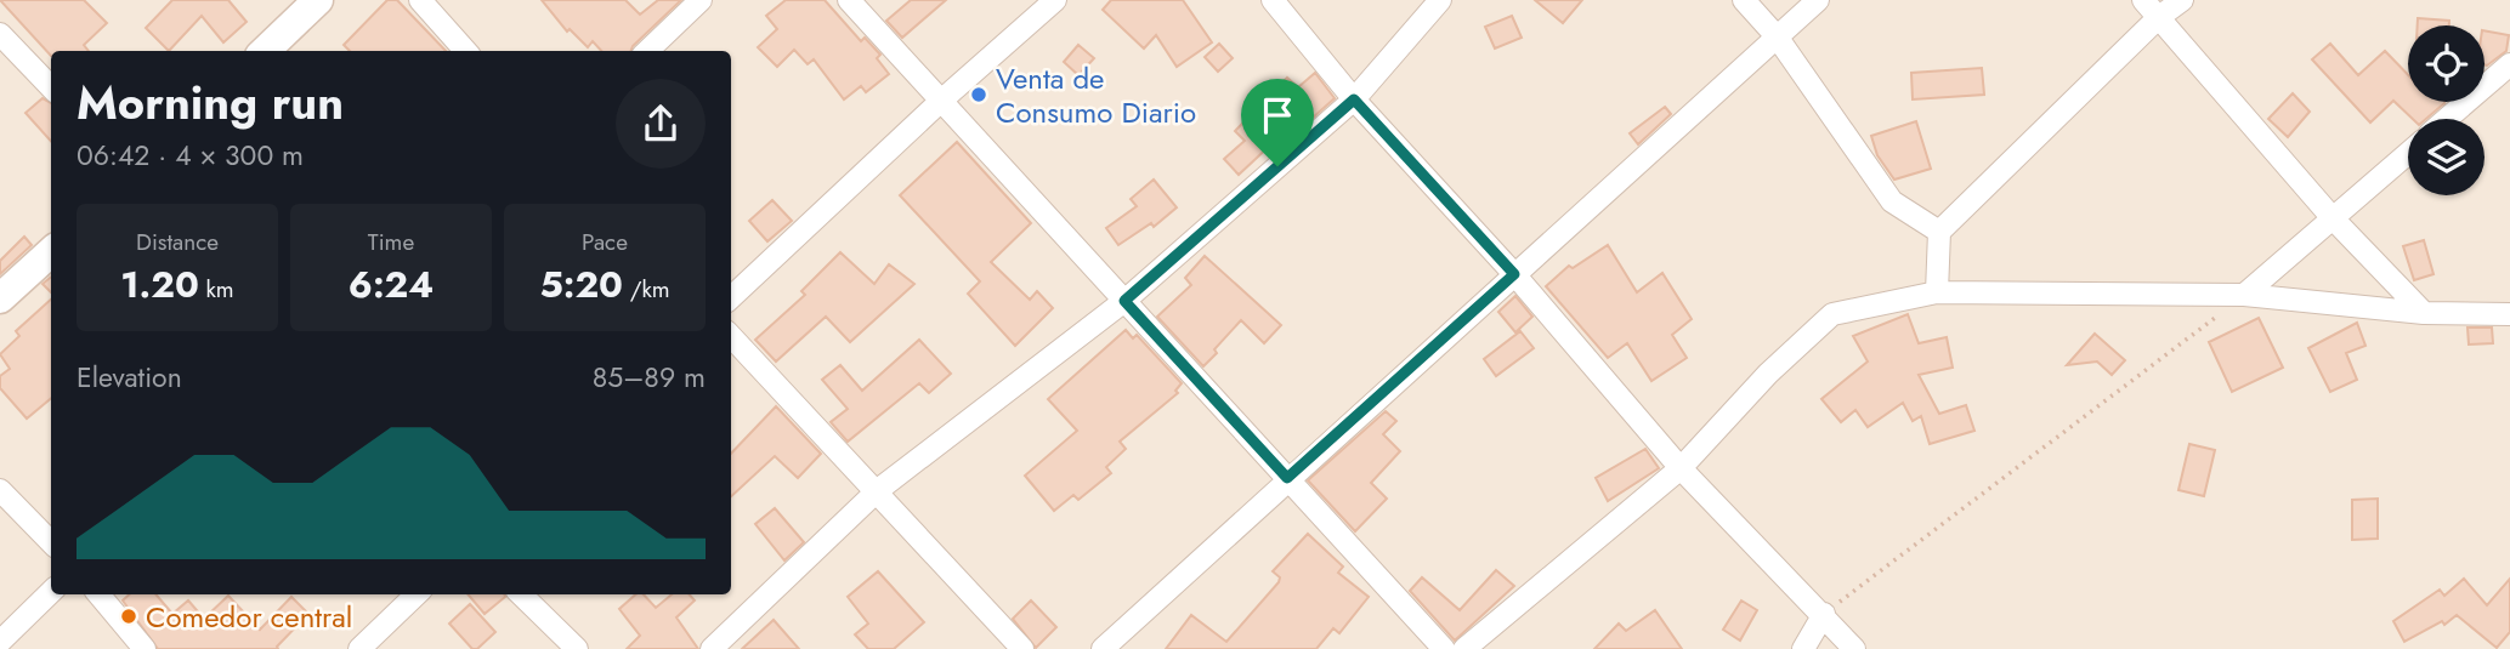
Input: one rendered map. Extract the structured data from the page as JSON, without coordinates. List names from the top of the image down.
{
  "places": ["Venta de Consumo Diario", "Comedor central"],
  "page": {
    "heading": ["Morning run", "06:42 · 4 × 300 m"],
    "stats": [
      ["Distance", "1.20 km"],
      ["Time", "6:24"],
      ["Pace", "5:20 /km"]
    ],
    "chart": ["Elevation", "85–89 m"]
  }
}
